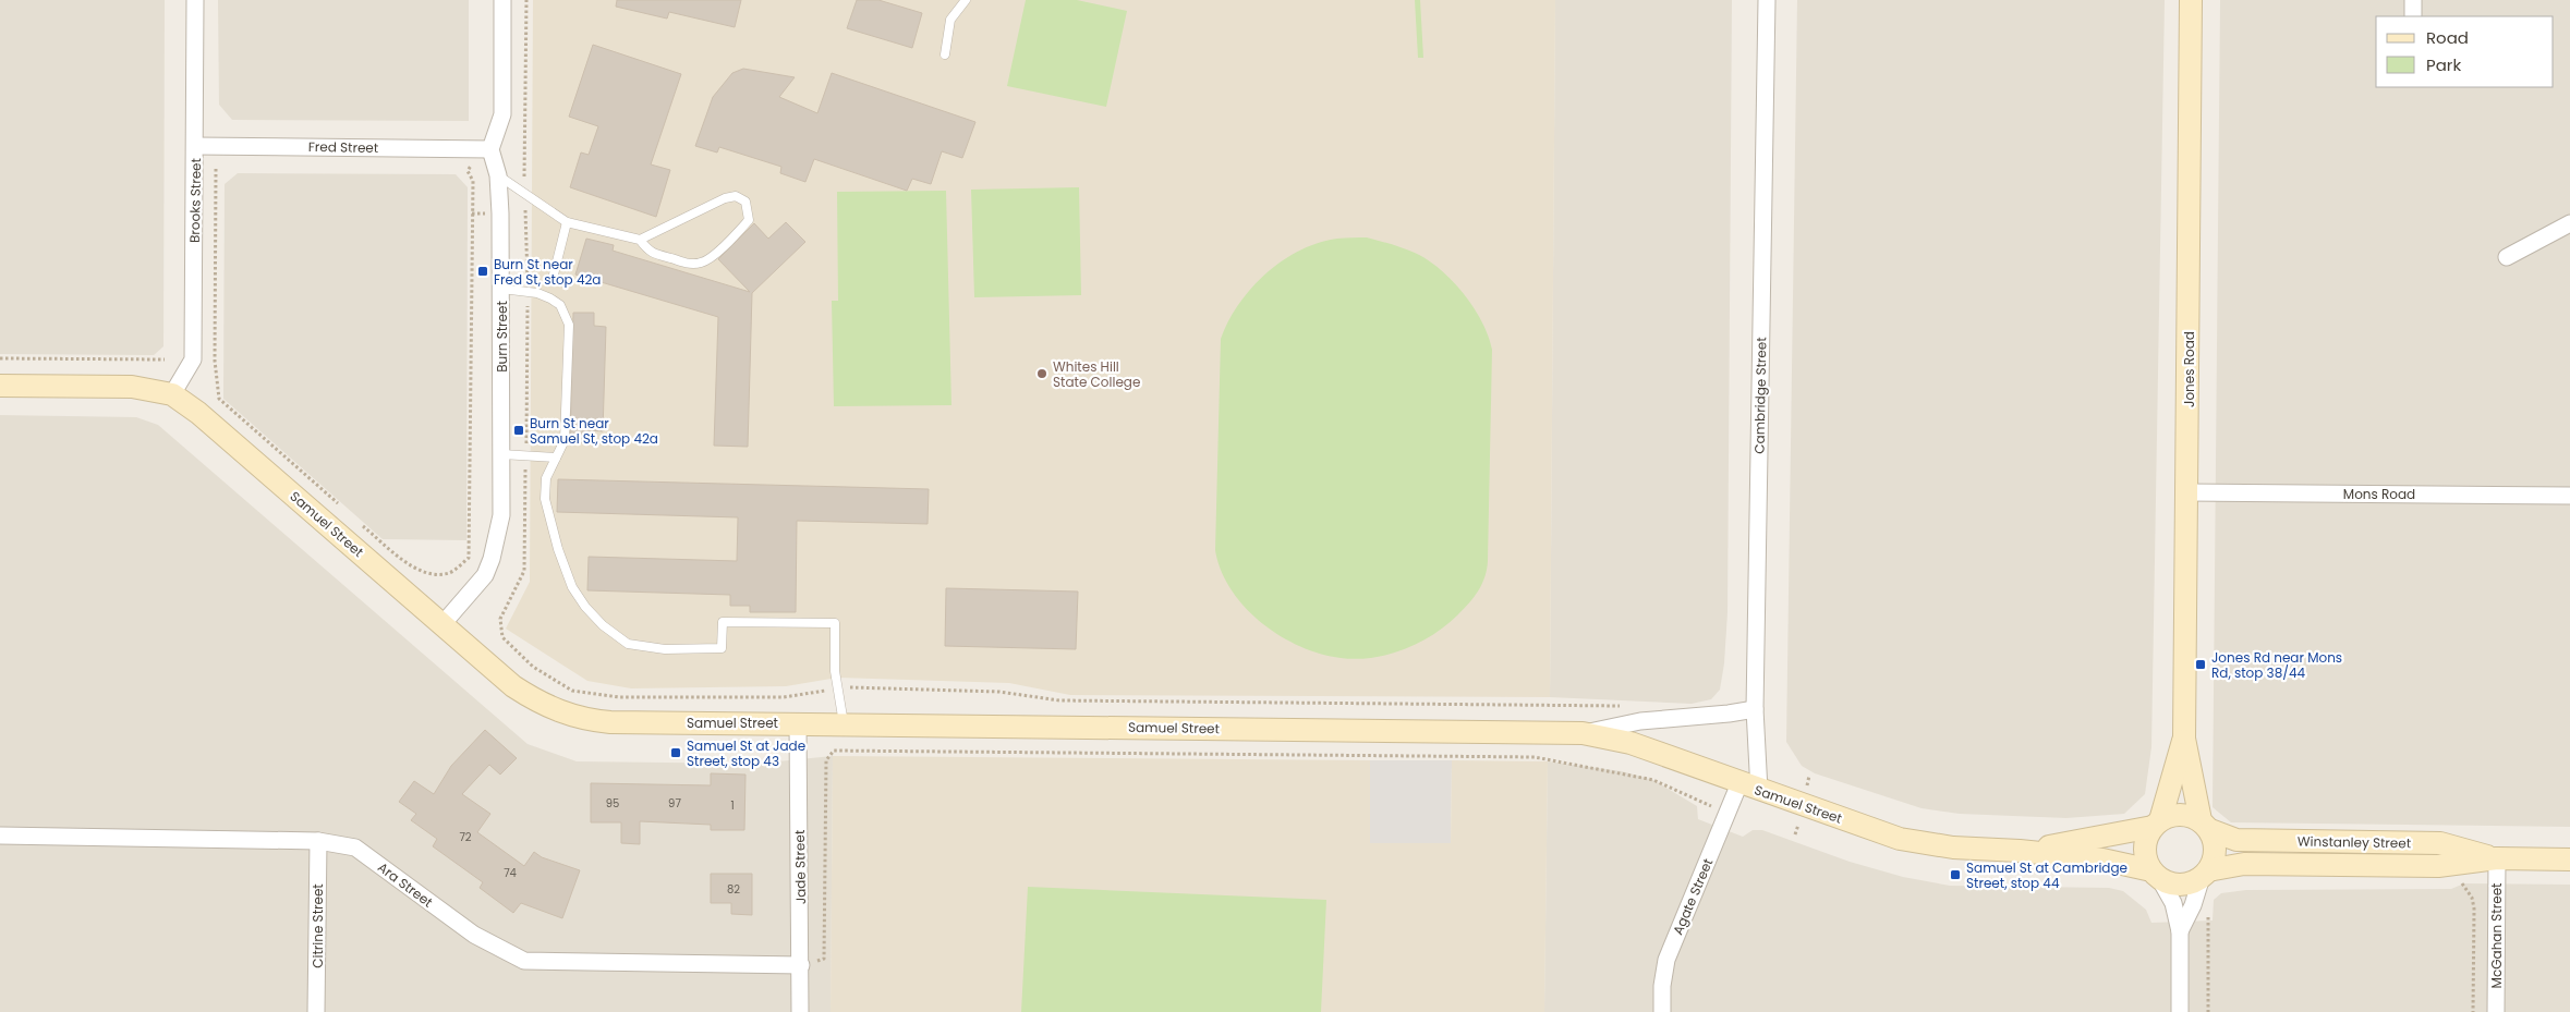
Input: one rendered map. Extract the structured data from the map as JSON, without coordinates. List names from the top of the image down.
{
  "streets": {
    "street": [
      "Fred Street",
      "Brooks Street",
      "Burn Street",
      "Jones Road",
      "Cambridge Street",
      "Mons Road",
      "Samuel Street",
      "Winstanley Street",
      "Jade Street",
      "Ara Street",
      "Agate Street",
      "Citrine Street",
      "McGahan Street"
    ]
  },
  "crossings": [
    ["Fred Street", "Brooks Street"],
    ["Fred Street", "Burn Street"],
    ["Brooks Street", "Samuel Street"],
    ["Burn Street", "Samuel Street"],
    ["Jones Road", "Mons Road"],
    ["Jones Road", "Samuel Street"],
    ["Jones Road", "Winstanley Street"],
    ["Cambridge Street", "Samuel Street"],
    ["Cambridge Street", "Agate Street"],
    ["Samuel Street", "Winstanley Street"],
    ["Samuel Street", "Jade Street"],
    ["Samuel Street", "Agate Street"],
    ["Winstanley Street", "McGahan Street"],
    ["Jade Street", "Ara Street"],
    ["Ara Street", "Citrine Street"]
  ],
  "places": {
    "transit": [
      "Burn St near Fred St, stop 42a",
      "Burn St near Samuel St, stop 42a",
      "Jones Rd near Mons Rd, stop 38/44",
      "Samuel St at Jade Street, stop 43",
      "Samuel St at Cambridge Street, stop 44"
    ],
    "other": ["Whites Hill State College"]
  },
  "house_numbers": [
    "95",
    "97",
    "1",
    "72",
    "74",
    "82"
  ],
  "legend": ["Road", "Park"]
}
